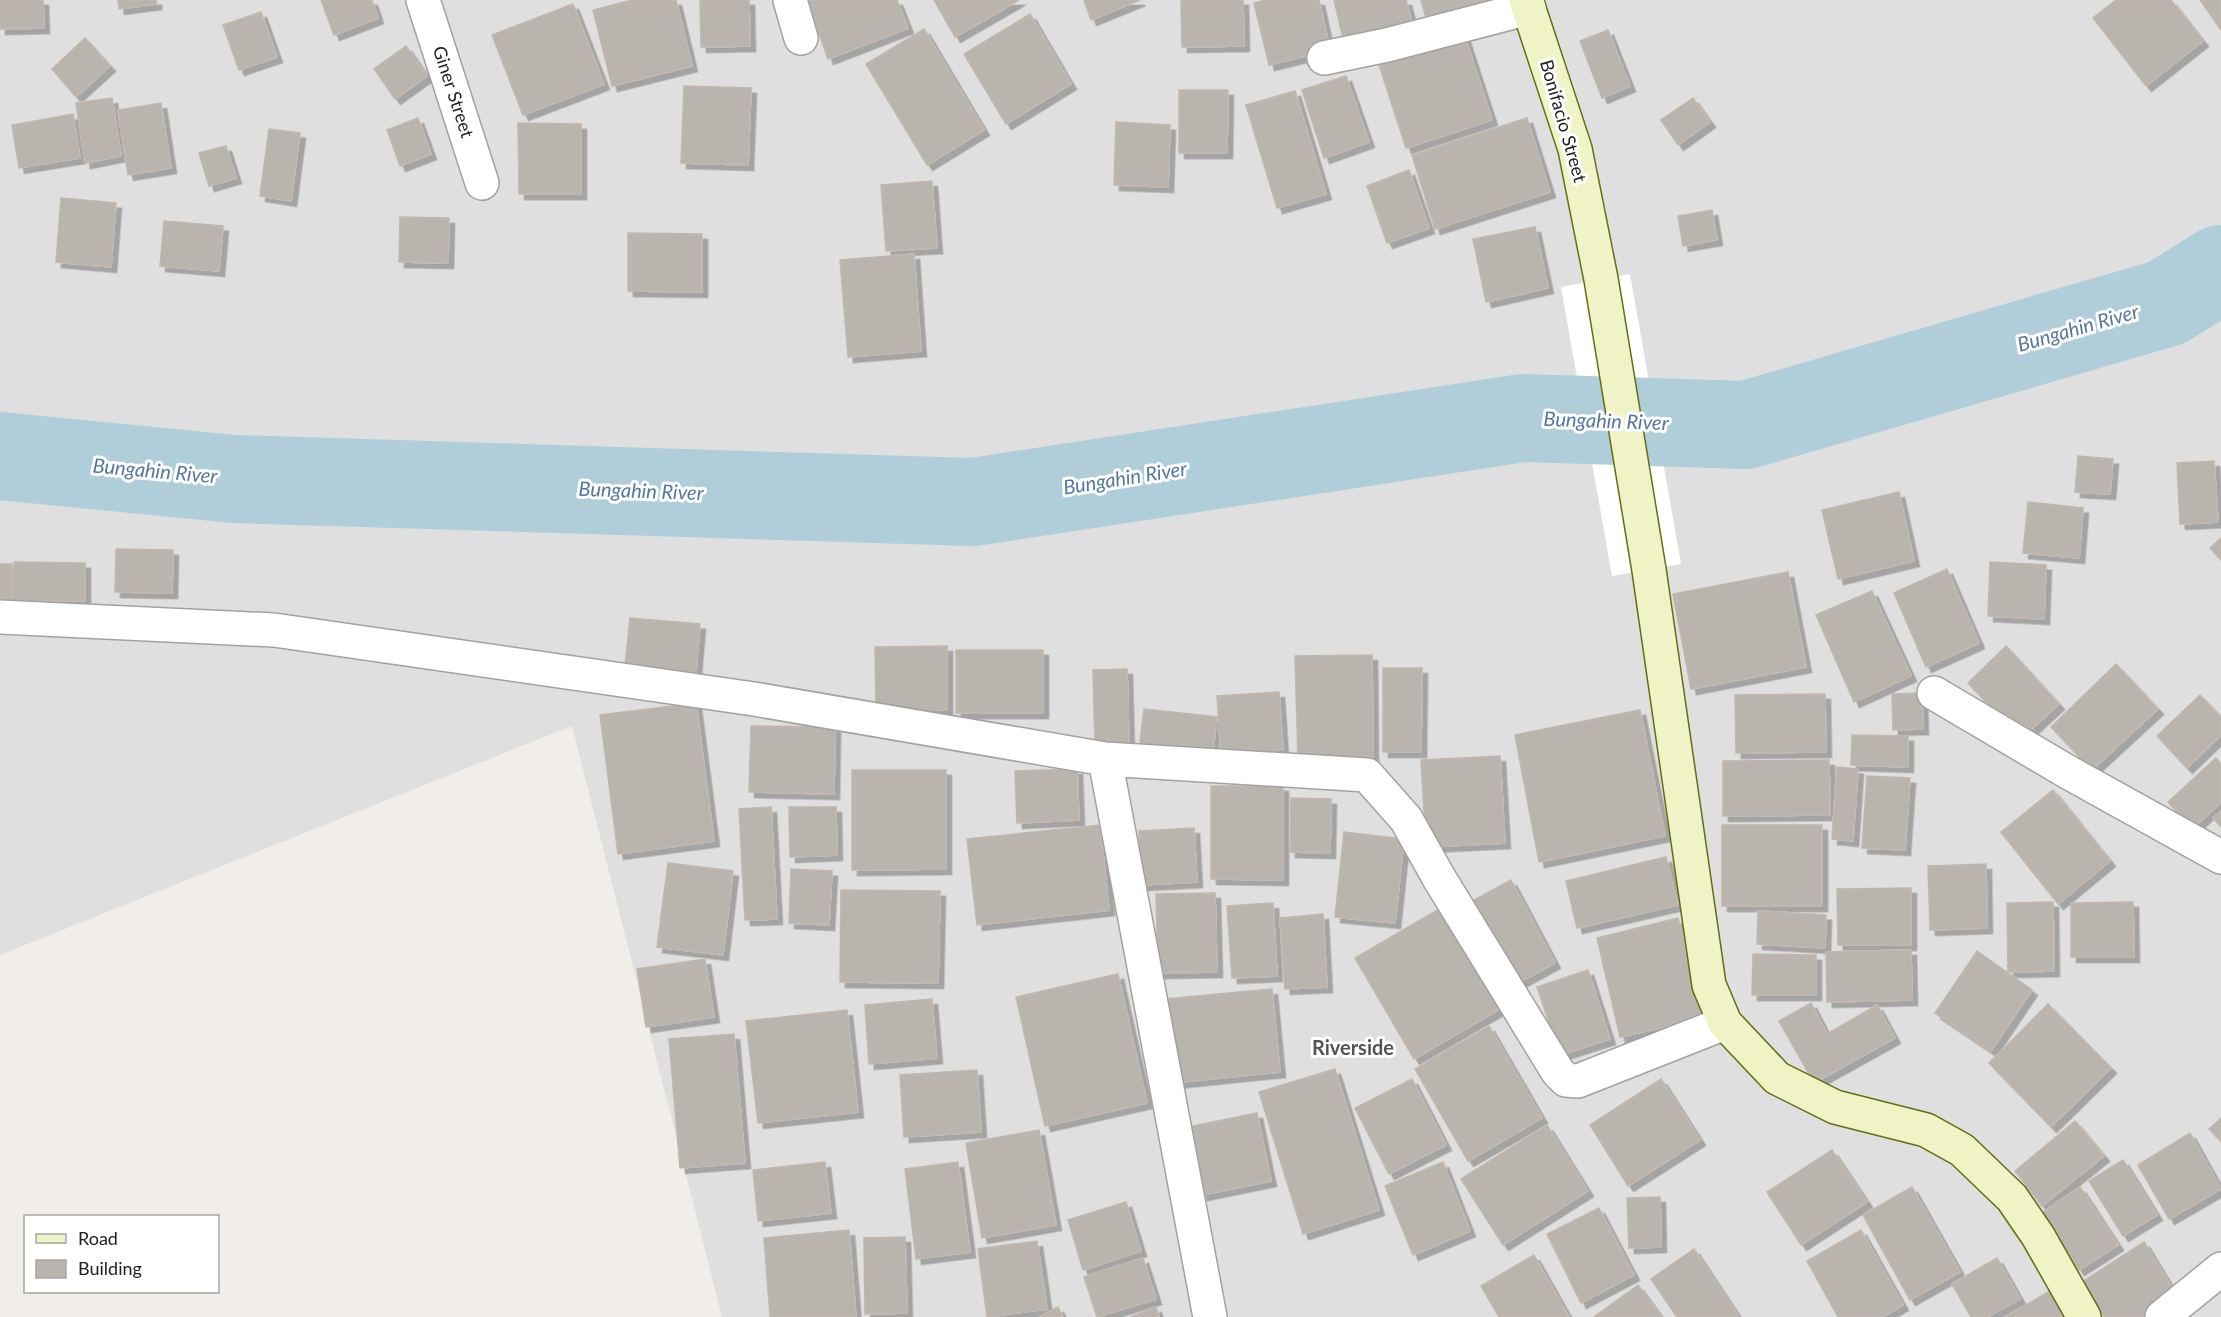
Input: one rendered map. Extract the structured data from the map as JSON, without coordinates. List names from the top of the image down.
{
  "streets": {
    "street": ["Giner Street", "Bonifacio Street"]
  },
  "districts": ["Riverside"],
  "water": ["Bungahin River"],
  "legend": ["Road", "Building"]
}
